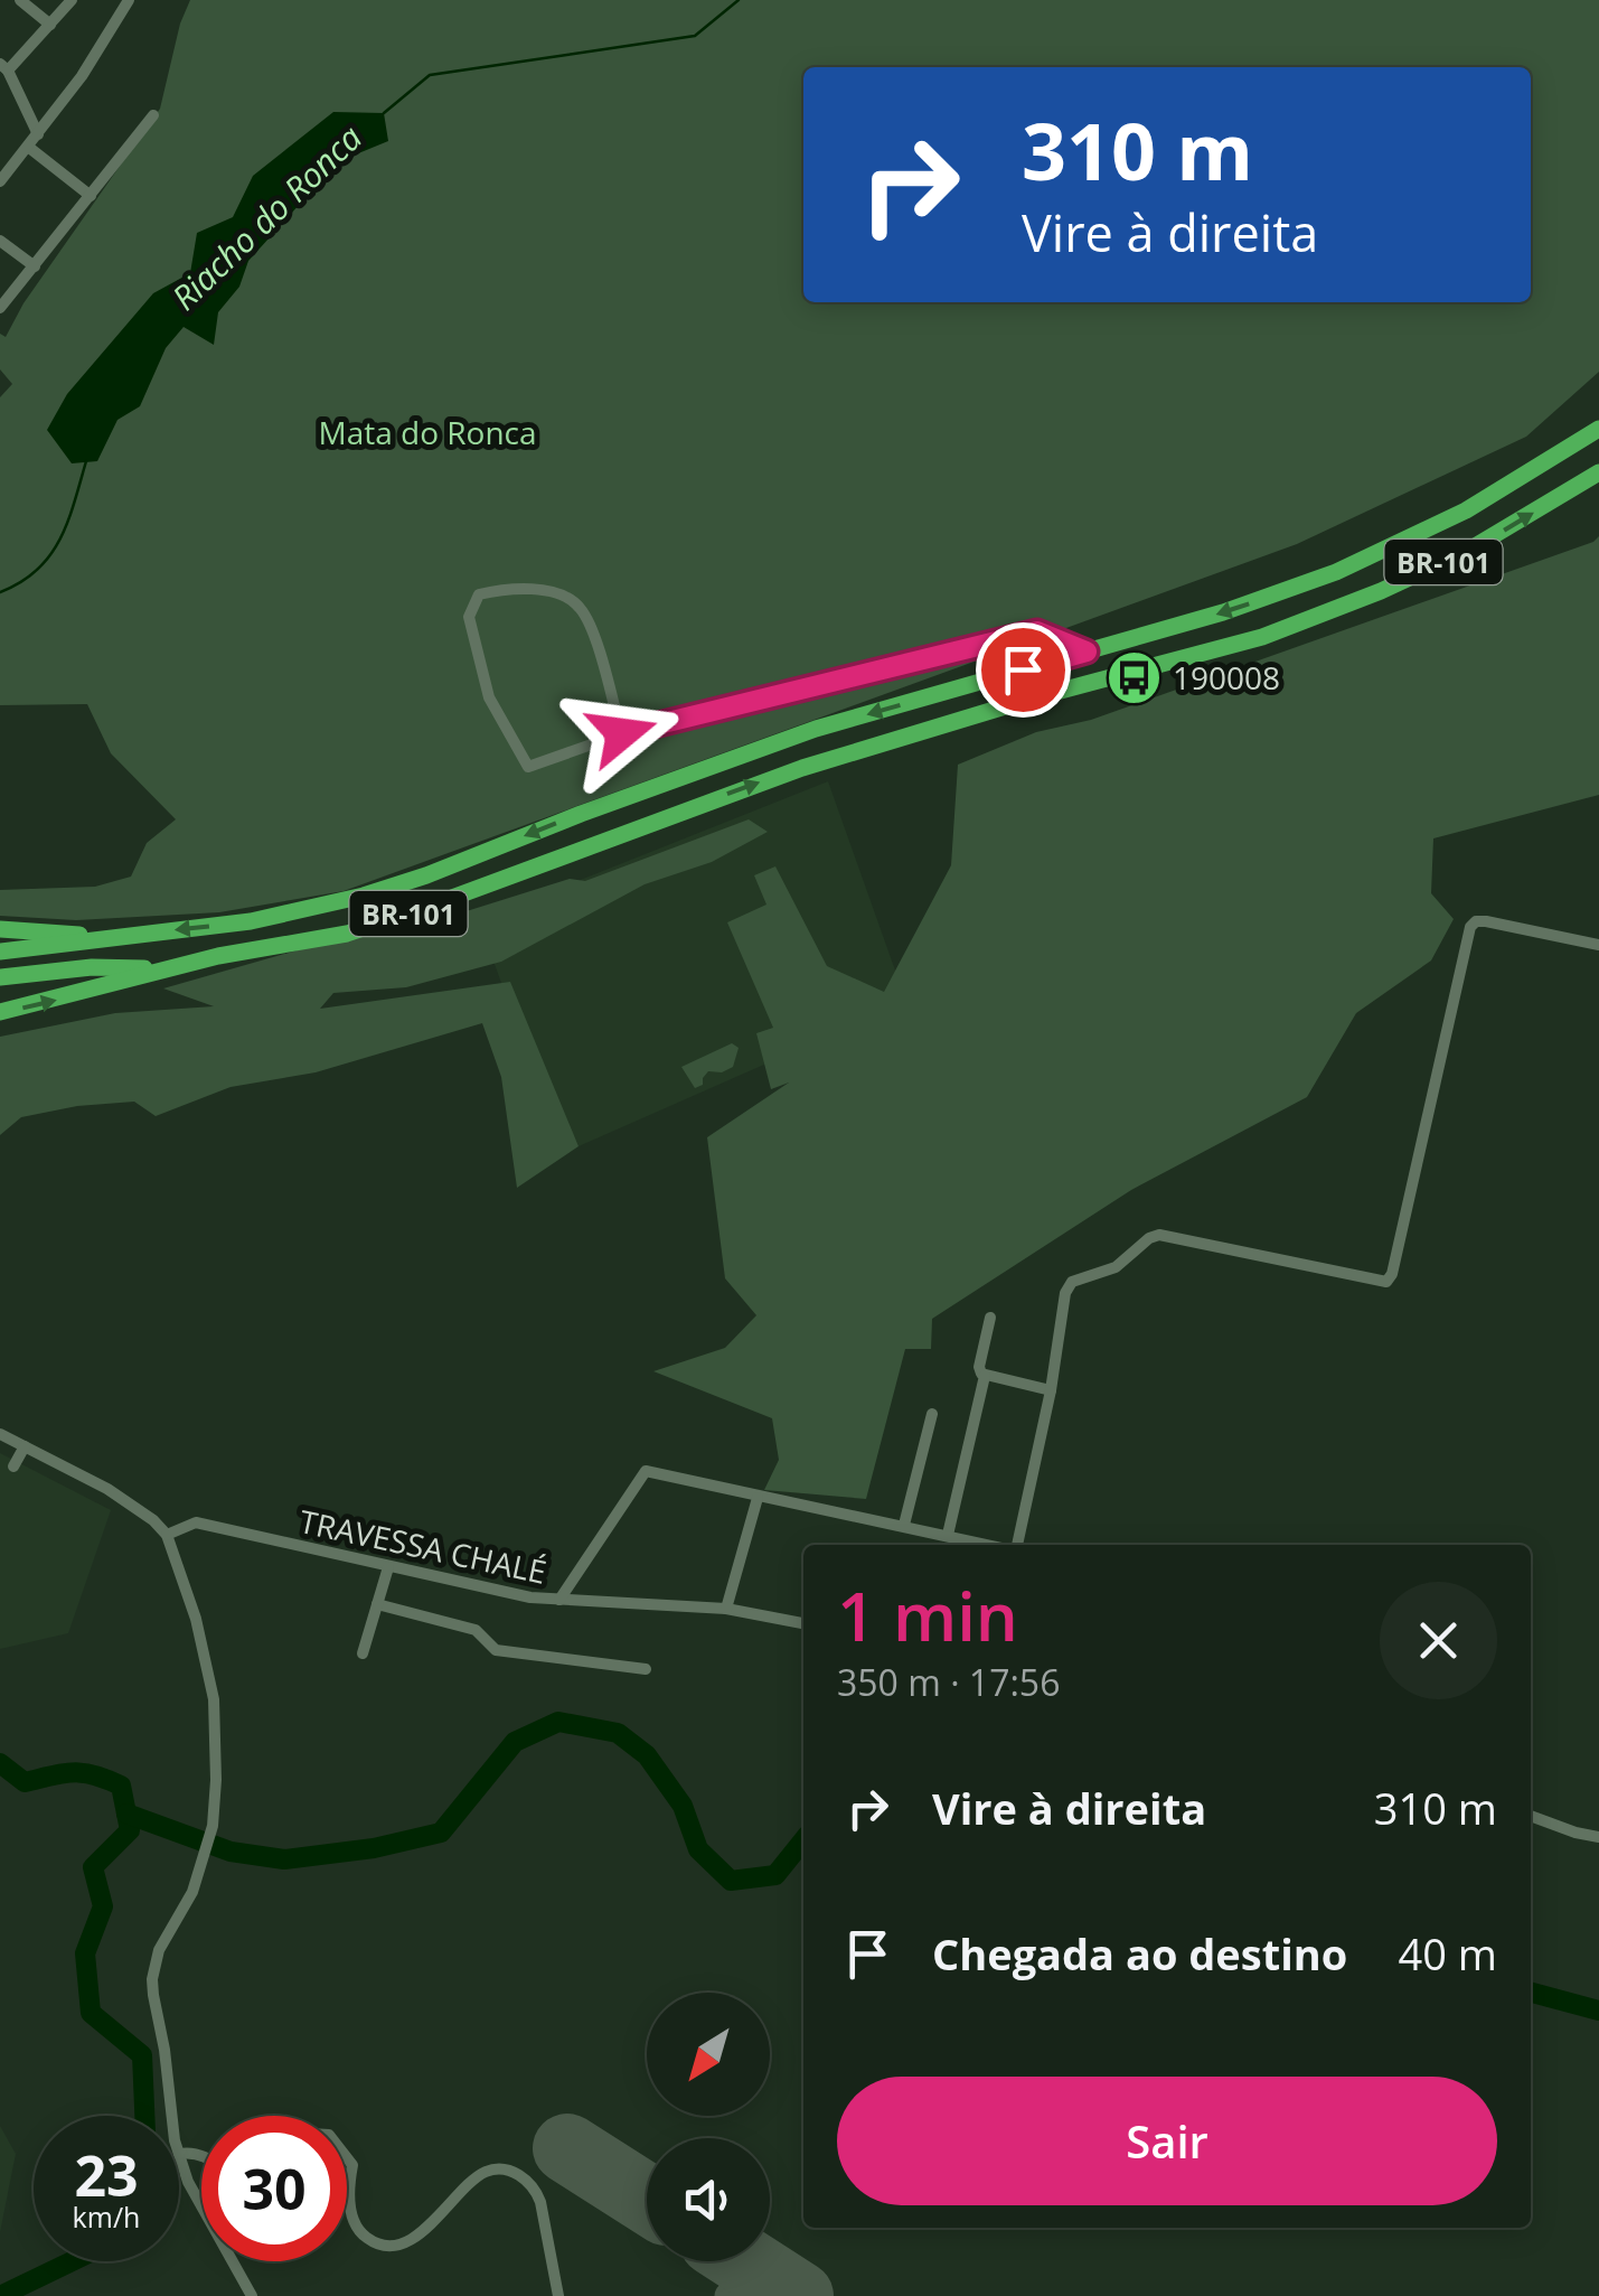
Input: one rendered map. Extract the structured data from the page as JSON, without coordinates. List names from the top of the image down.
{
  "streets": {
    "highway": ["BR-101"],
    "street": ["TRAVESSA CHALÉ"]
  },
  "water": ["Riacho do Ronca"],
  "parks": ["Mata do Ronca"],
  "places": {
    "bus stop": ["190008"]
  },
  "north": "bottom left",
  "page": {
    "turn": ["310 m", "Vire à direita"],
    "heading": ["1 min", "350 m · 17:56"],
    "list": [
      {
        "name": "Vire à direita",
        "value": "310 m"
      },
      {
        "name": "Chegada ao destino",
        "value": "40 m"
      }
    ],
    "buttons": "Sair",
    "speed": "23 km/h",
    "limit": "30"
  }
}
